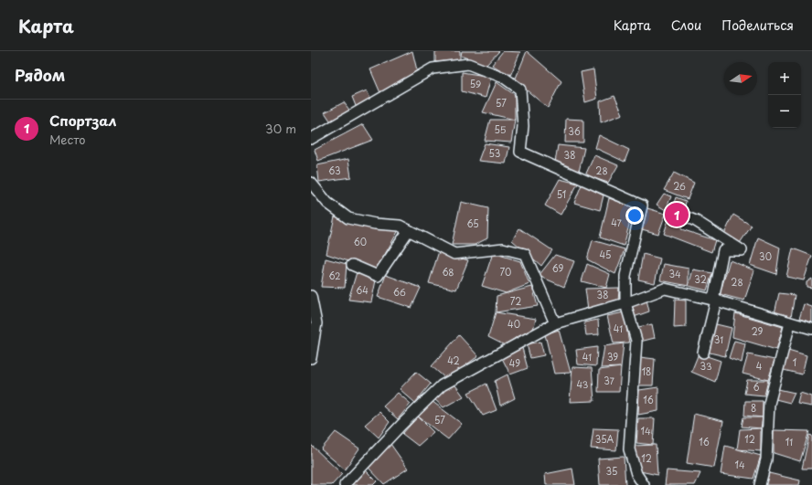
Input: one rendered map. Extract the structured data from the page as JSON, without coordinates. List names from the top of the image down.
{
  "house_numbers": [
    "59",
    "57",
    "55",
    "36",
    "53",
    "38",
    "63",
    "28",
    "26",
    "51",
    "47",
    "65",
    "60",
    "45",
    "30",
    "69",
    "68",
    "70",
    "34",
    "62",
    "32",
    "28",
    "64",
    "66",
    "38",
    "72",
    "40",
    "41",
    "29",
    "31",
    "41",
    "39",
    "42",
    "1",
    "49",
    "33",
    "4",
    "18",
    "37",
    "43",
    "6",
    "16",
    "8",
    "57",
    "14",
    "35А",
    "12",
    "16",
    "11",
    "12",
    "14",
    "35"
  ],
  "north": "right",
  "page": {
    "header": "Карта",
    "nav": ["Карта", "Слои", "Поделиться"],
    "heading": "Рядом",
    "map_buttons": ["+", "−"],
    "list": [
      {
        "mark": "1",
        "name": "Спортзал",
        "note": "Место",
        "value": "30 m"
      }
    ],
    "pins": "1"
  }
}
